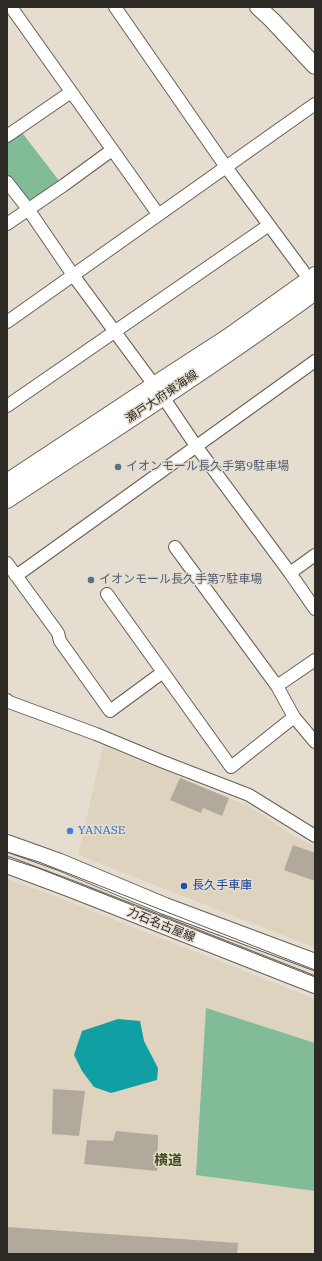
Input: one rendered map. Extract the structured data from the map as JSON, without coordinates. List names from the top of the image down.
{
  "streets": {
    "main road": ["瀬戸大府東海線", "力石名古屋線"]
  },
  "districts": ["横道"],
  "places": [
    "イオンモール長久手第9駐車場",
    "イオンモール長久手第7駐車場",
    "YANASE",
    "長久手車庫"
  ]
}
